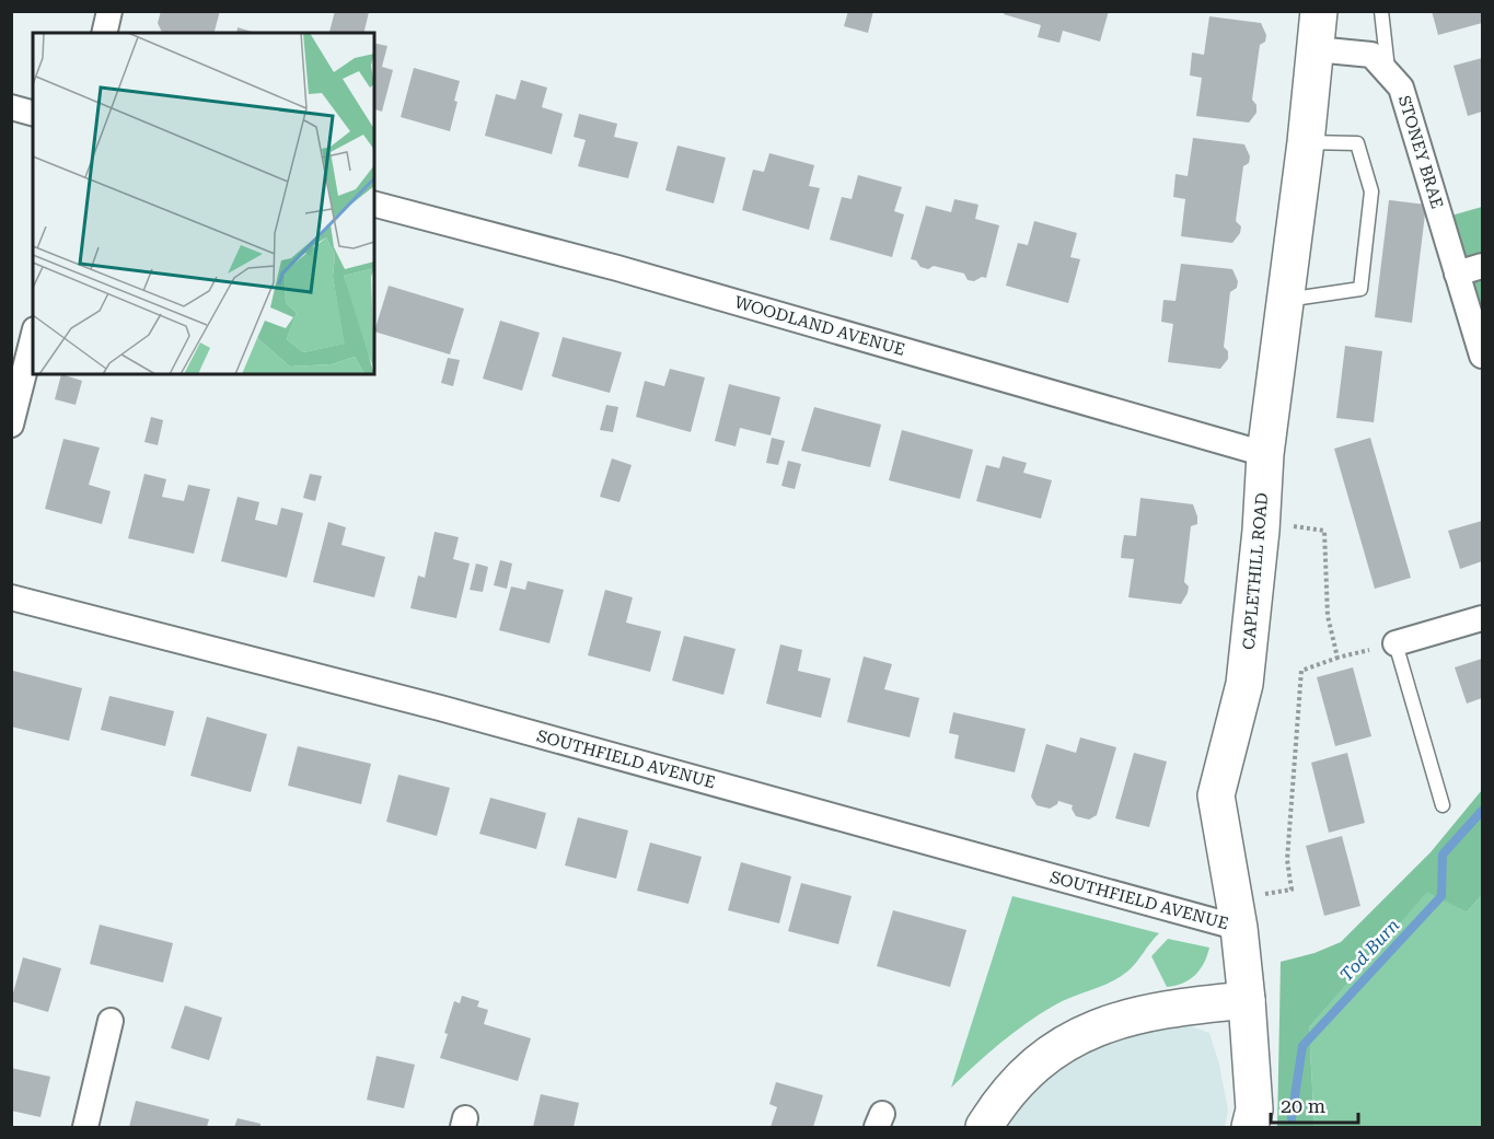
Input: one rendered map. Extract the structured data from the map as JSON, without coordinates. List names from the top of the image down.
{
  "streets": {
    "main road": ["CAPLETHILL ROAD"],
    "street": ["STONEY BRAE", "WOODLAND AVENUE", "SOUTHFIELD AVENUE"]
  },
  "crossings": [
    ["STONEY BRAE", "CAPLETHILL ROAD"],
    ["WOODLAND AVENUE", "CAPLETHILL ROAD"],
    ["CAPLETHILL ROAD", "SOUTHFIELD AVENUE"]
  ],
  "water": ["Tod Burn"],
  "scale_bar": "20 m"
}
